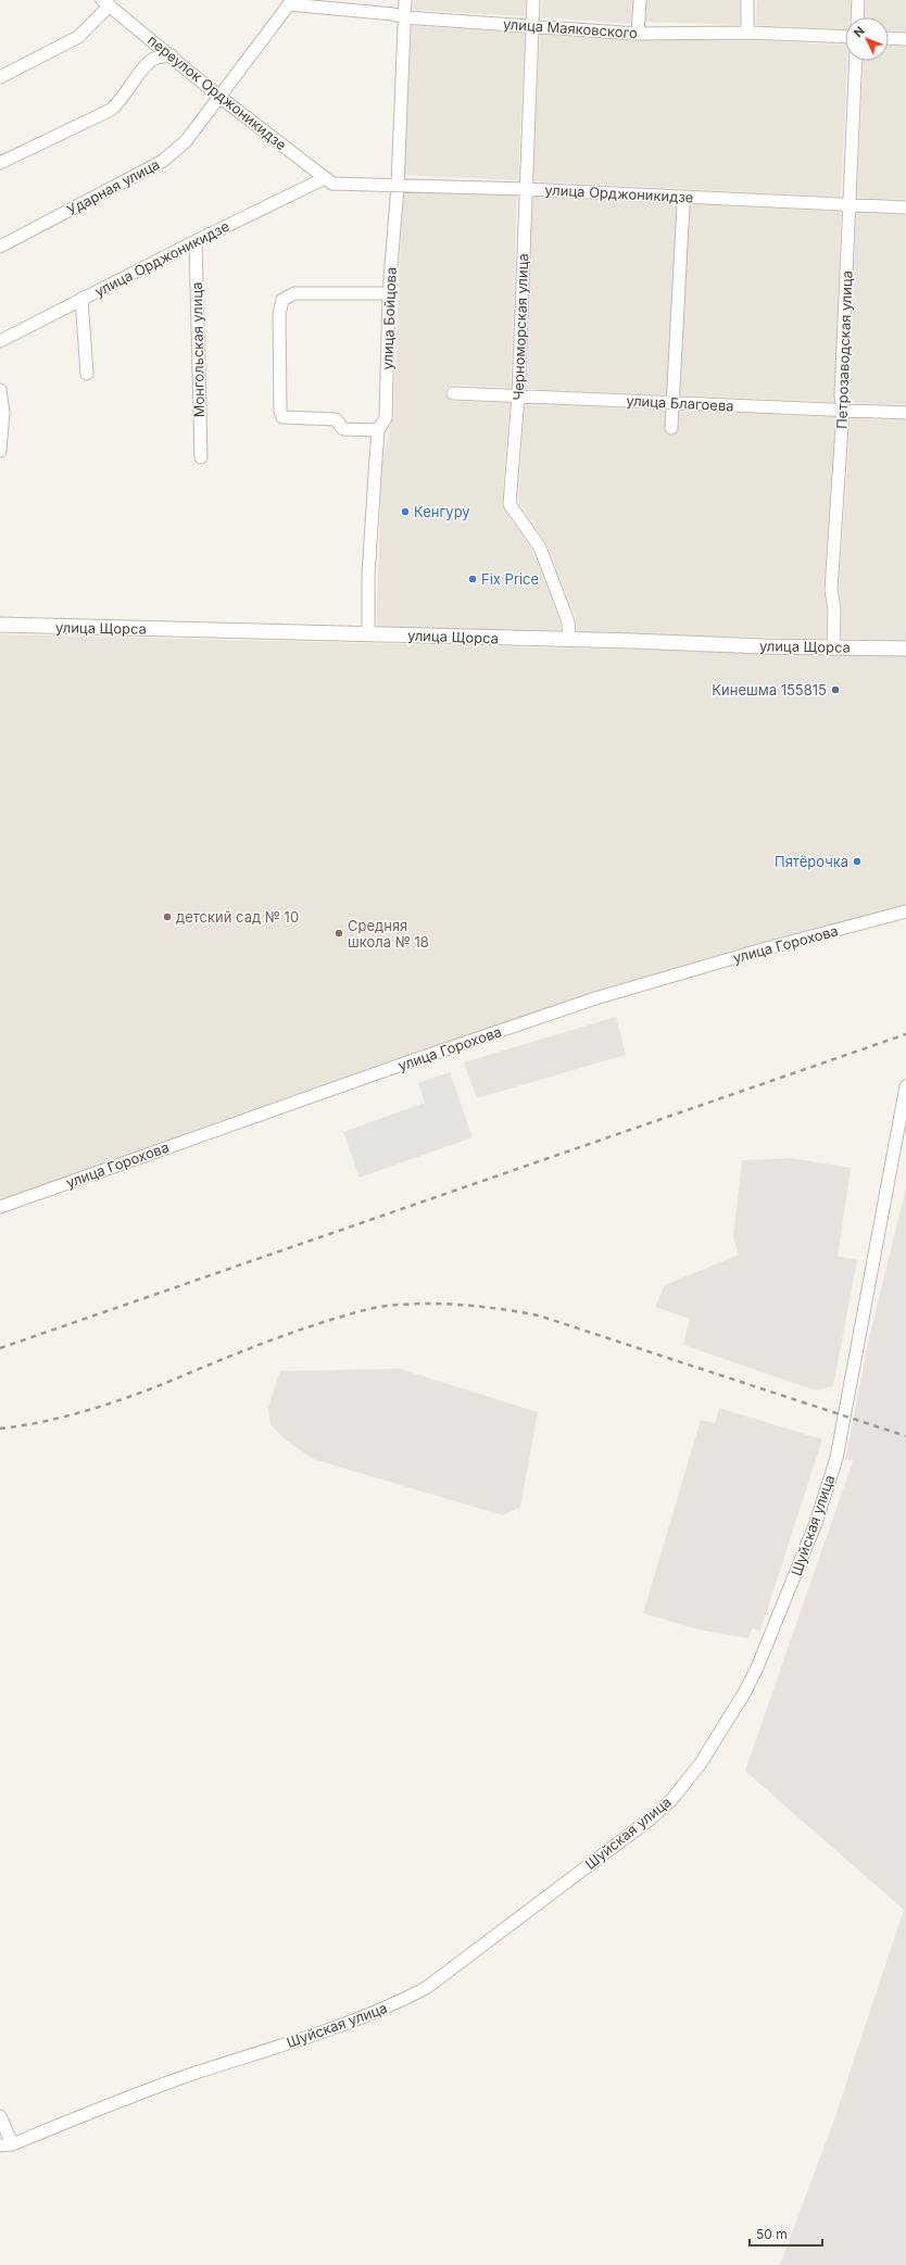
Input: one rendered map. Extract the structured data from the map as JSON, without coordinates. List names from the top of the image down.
{
  "streets": {
    "street": [
      "улица Маяковского",
      "переулок Орджоникидзе",
      "Ударная улица",
      "улица Орджоникидзе",
      "улица Бойцова",
      "Черноморская улица",
      "Монгольская улица",
      "Петрозаводская улица",
      "улица Благоева",
      "улица Щорса",
      "улица Горохова",
      "Шуйская улица"
    ]
  },
  "crossings": [
    ["улица Маяковского", "Ударная улица"],
    ["улица Маяковского", "улица Бойцова"],
    ["улица Маяковского", "Черноморская улица"],
    ["переулок Орджоникидзе", "Ударная улица"],
    ["переулок Орджоникидзе", "улица Орджоникидзе"],
    ["улица Орджоникидзе", "улица Бойцова"],
    ["улица Орджоникидзе", "Черноморская улица"],
    ["улица Орджоникидзе", "Монгольская улица"],
    ["улица Орджоникидзе", "Петрозаводская улица"],
    ["улица Бойцова", "улица Щорса"],
    ["Черноморская улица", "улица Благоева"],
    ["Черноморская улица", "улица Щорса"],
    ["Петрозаводская улица", "улица Благоева"],
    ["Петрозаводская улица", "улица Щорса"]
  ],
  "places": [
    "Кенгуру",
    "Fix Price",
    "Кинешма 155815",
    "Пятёрочка",
    "детский сад № 10",
    "Средняя школа № 18"
  ],
  "scale_bar": "50 m",
  "north": "top left"
}
